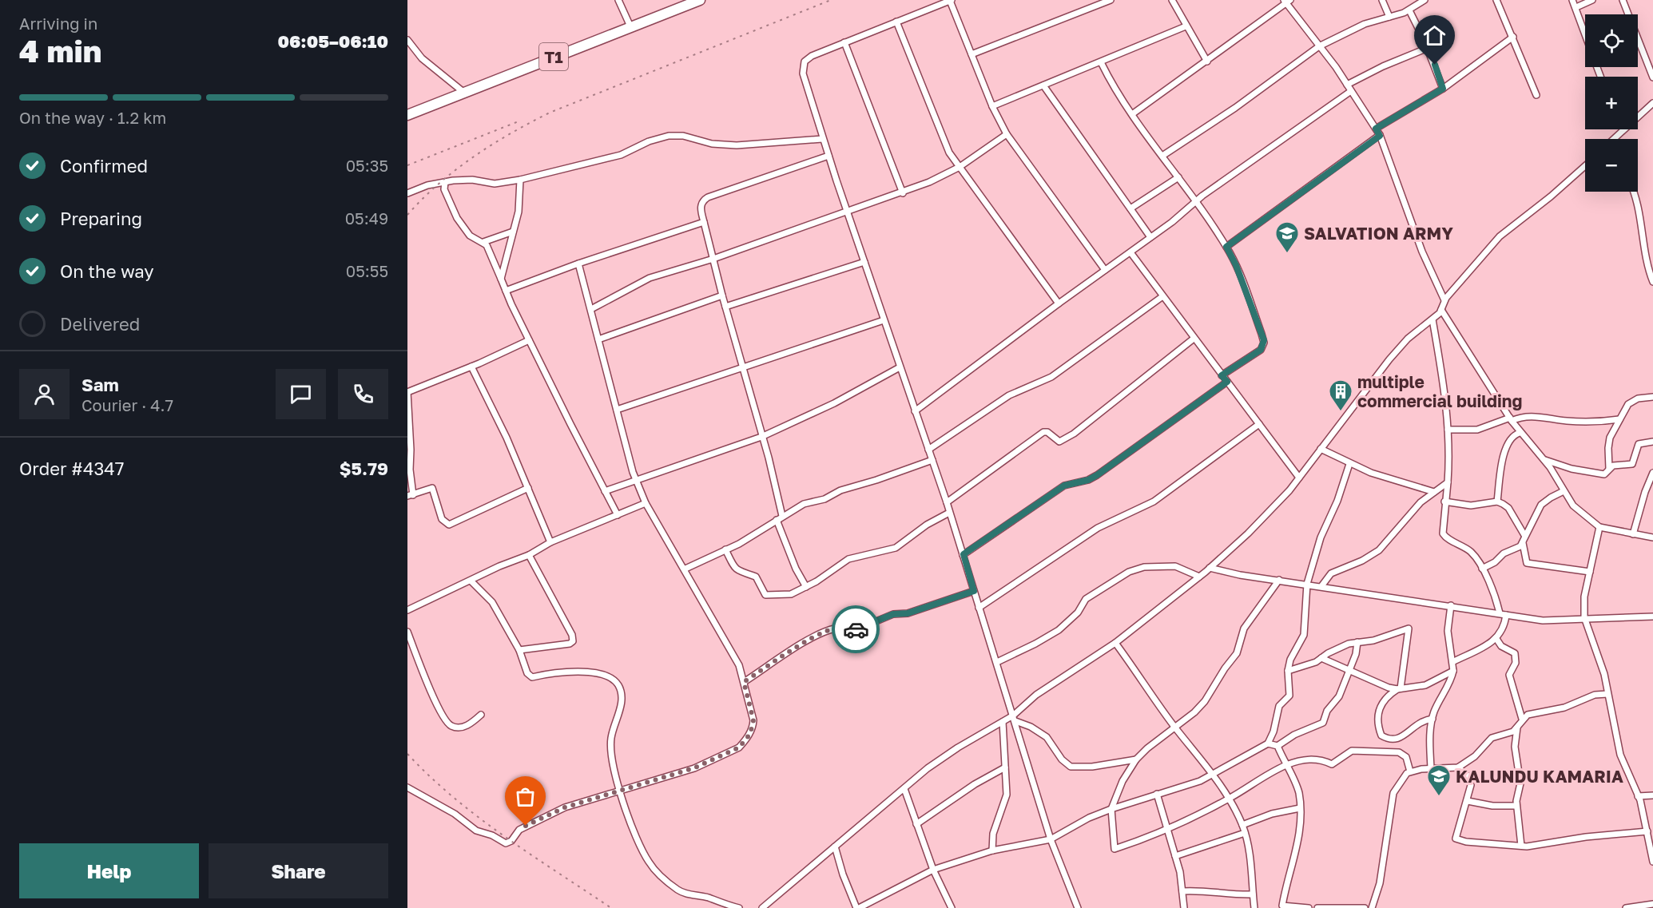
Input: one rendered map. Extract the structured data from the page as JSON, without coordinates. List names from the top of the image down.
{
  "streets": {
    "highway": ["T1"]
  },
  "places": {
    "school or university": ["SALVATION ARMY", "KALUNDU KAMARIA"],
    "building": ["multiple commercial building"]
  },
  "page": {
    "heading": ["4 min", "Arriving in", "06:05–06:10"],
    "panel": [
      "Sam",
      "Courier · 4.7",
      "Order #4347",
      "$5.79"
    ],
    "map_buttons": ["+", "−"],
    "bar": "On the way · 1.2 km",
    "list": [
      ["Confirmed", "05:35"],
      ["Preparing", "05:49"],
      ["On the way", "05:55"],
      "Delivered"
    ],
    "buttons": ["Help", "Share"]
  }
}
